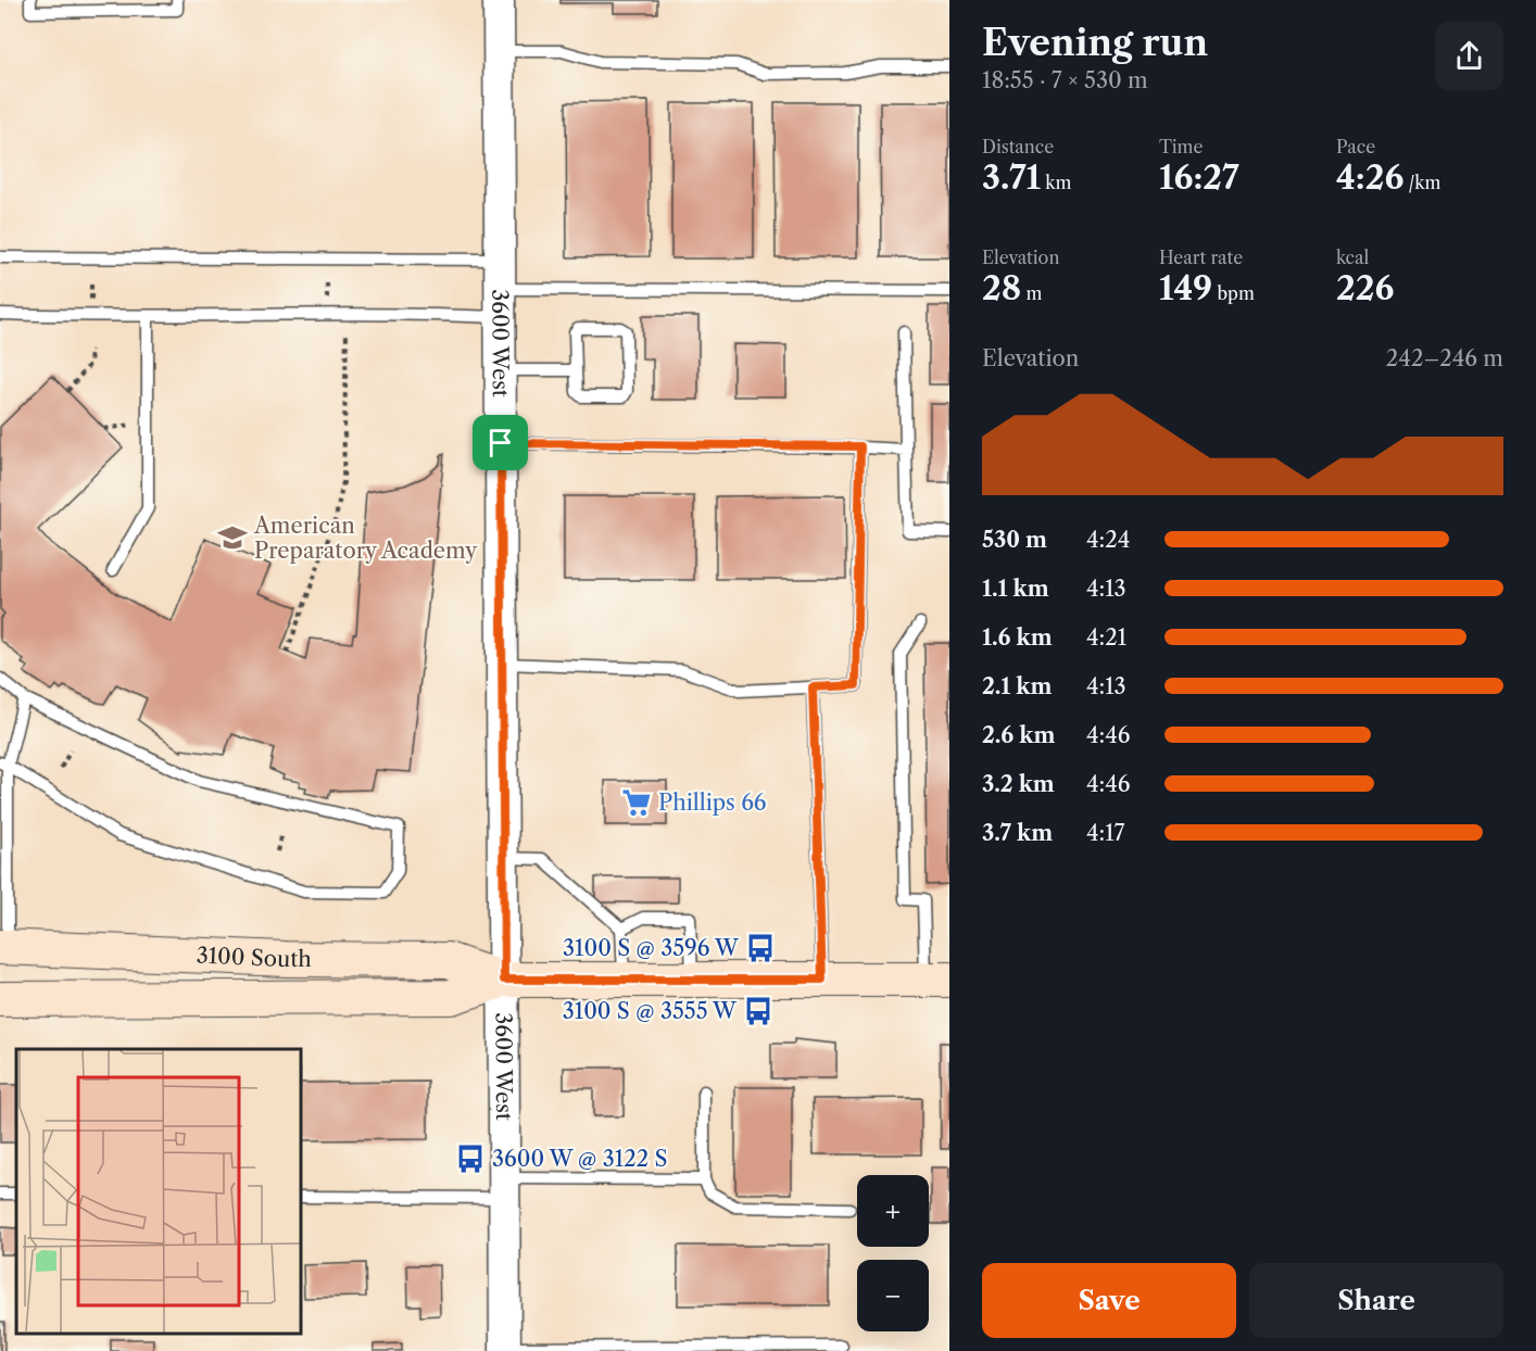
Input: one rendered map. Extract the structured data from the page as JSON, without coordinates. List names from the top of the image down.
{
  "streets": {
    "main road": ["3100 South"],
    "street": ["3600 West"]
  },
  "crossings": [
    ["3600 West", "3100 South"]
  ],
  "places": {
    "school or university": ["American Preparatory Academy"],
    "supermarket": ["Phillips 66"],
    "bus stop": ["3100 S @ 3596 W", "3100 S @ 3555 W", "3600 W @ 3122 S"]
  },
  "page": {
    "heading": ["Evening run", "18:55 · 7 × 530 m"],
    "stats": [
      ["Distance", "3.71 km"],
      ["Time", "16:27"],
      ["Pace", "4:26 /km"],
      ["Elevation", "28 m"],
      ["Heart rate", "149 bpm"],
      ["kcal", "226"]
    ],
    "chart": ["Elevation", "242–246 m"],
    "list": [
      {
        "name": "530 m",
        "note": "4:24"
      },
      {
        "name": "1.1 km",
        "note": "4:13"
      },
      {
        "name": "1.6 km",
        "note": "4:21"
      },
      {
        "name": "2.1 km",
        "note": "4:13"
      },
      {
        "name": "2.6 km",
        "note": "4:46"
      },
      {
        "name": "3.2 km",
        "note": "4:46"
      },
      {
        "name": "3.7 km",
        "note": "4:17"
      }
    ],
    "map_buttons": ["+", "−"],
    "buttons": ["Save", "Share"]
  }
}
